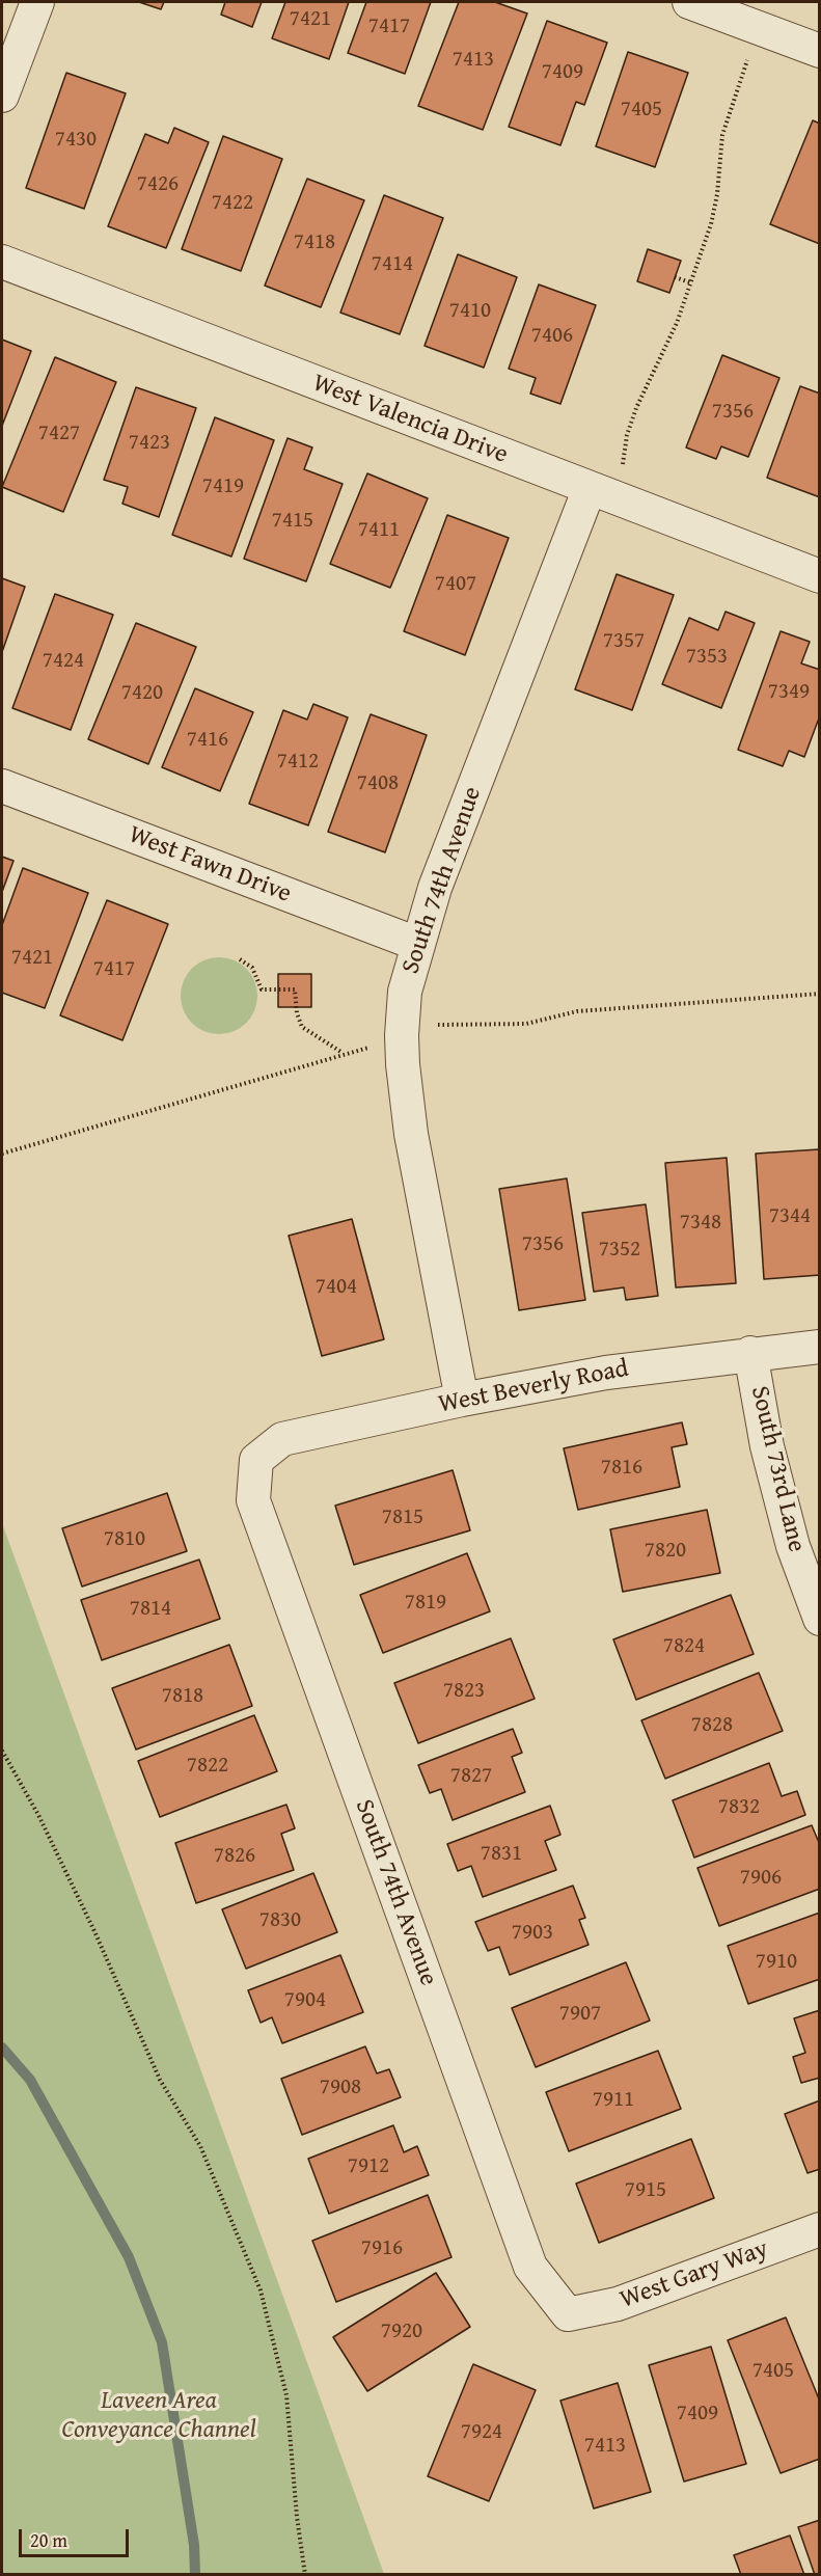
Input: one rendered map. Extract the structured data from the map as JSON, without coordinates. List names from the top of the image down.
{
  "streets": {
    "street": [
      "West Valencia Drive",
      "West Fawn Drive",
      "South 74th Avenue",
      "West Beverly Road",
      "South 73rd Lane",
      "West Gary Way"
    ]
  },
  "crossings": [
    ["West Valencia Drive", "South 74th Avenue"],
    ["West Fawn Drive", "South 74th Avenue"],
    ["South 74th Avenue", "West Beverly Road"],
    ["South 74th Avenue", "West Gary Way"],
    ["West Beverly Road", "South 73rd Lane"]
  ],
  "parks": ["Laveen Area Conveyance Channel"],
  "house_numbers": [
    "7421",
    "7417",
    "7413",
    "7409",
    "7405",
    "7430",
    "7426",
    "7422",
    "7418",
    "7414",
    "7410",
    "7406",
    "7356",
    "7427",
    "7423",
    "7419",
    "7415",
    "7411",
    "7407",
    "7357",
    "7353",
    "7424",
    "7349",
    "7420",
    "7416",
    "7412",
    "7408",
    "7421",
    "7417",
    "7344",
    "7348",
    "7356",
    "7352",
    "7404",
    "7816",
    "7815",
    "7810",
    "7820",
    "7819",
    "7814",
    "7824",
    "7823",
    "7818",
    "7828",
    "7822",
    "7827",
    "7832",
    "7831",
    "7826",
    "7906",
    "7830",
    "7903",
    "7910",
    "7904",
    "7907",
    "7908",
    "7911",
    "7912",
    "7915",
    "7916",
    "7920",
    "7405",
    "7409",
    "7924",
    "7413"
  ],
  "scale_bar": "20 m"
}
